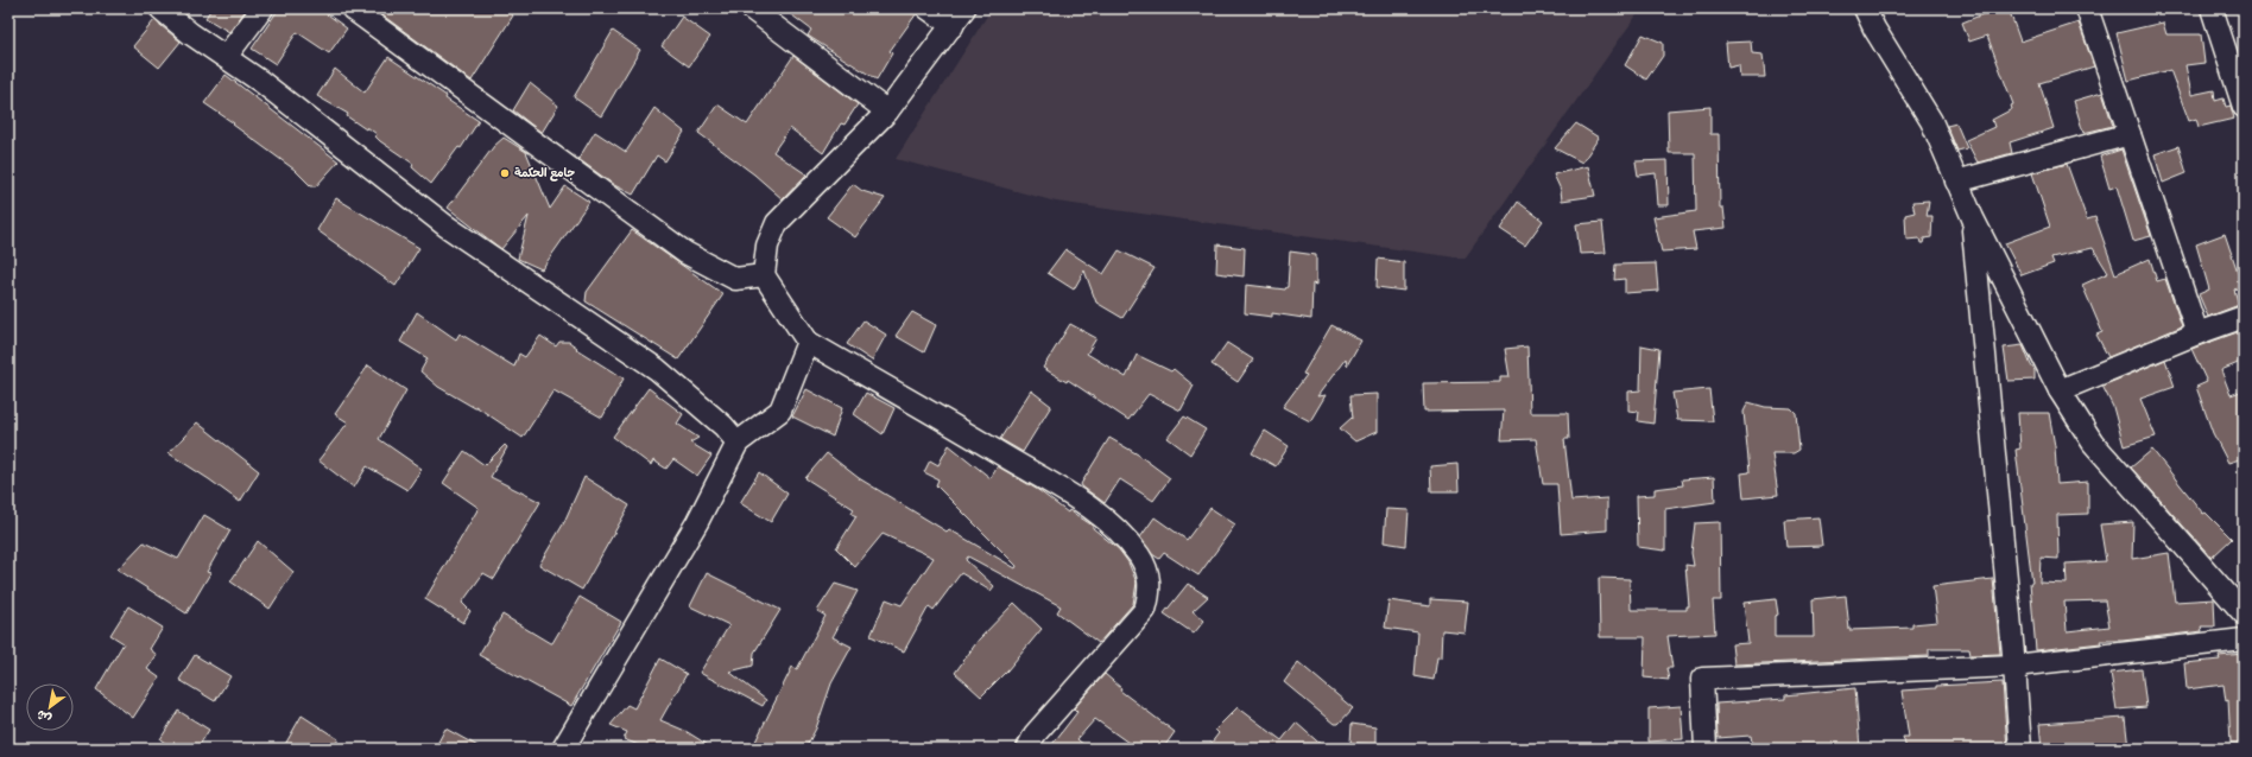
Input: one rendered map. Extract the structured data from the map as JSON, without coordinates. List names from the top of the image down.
{
  "places": ["جامع الحكمة"],
  "north": "bottom left"
}
